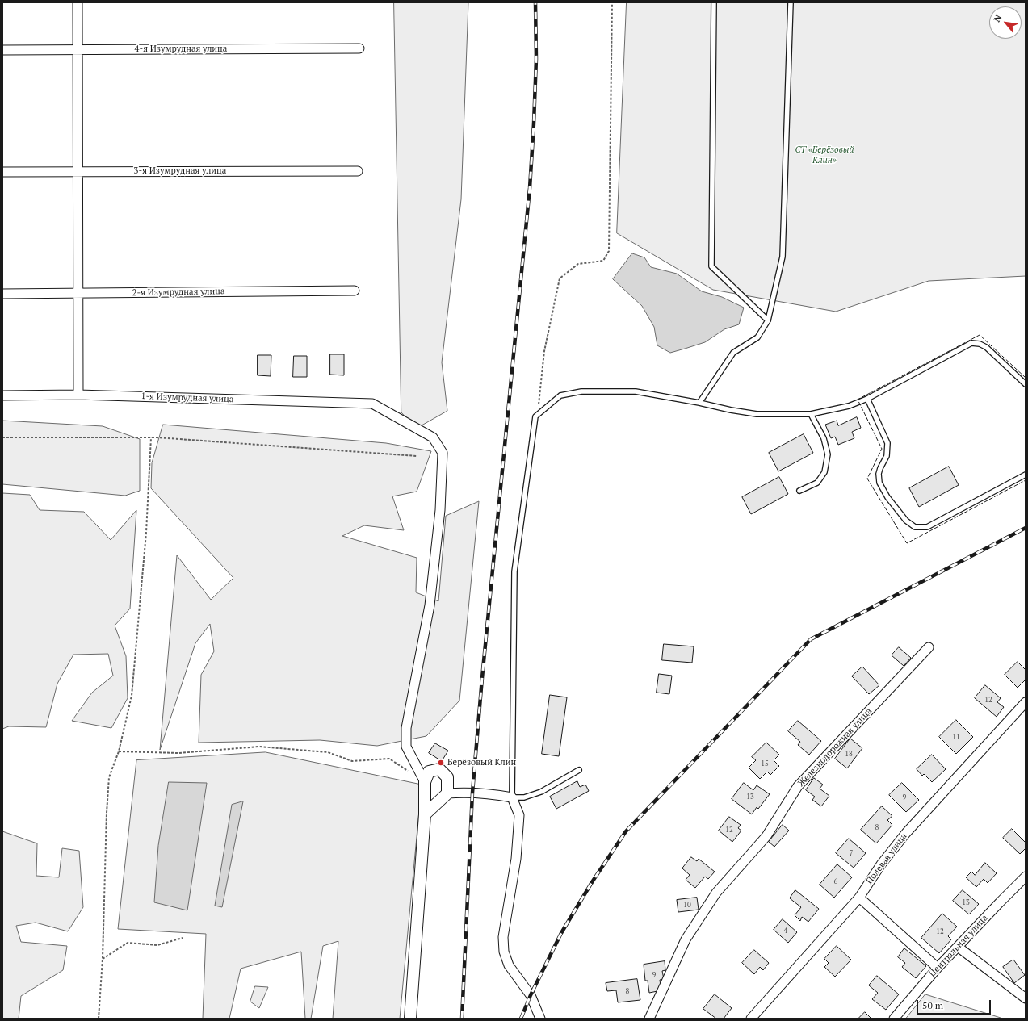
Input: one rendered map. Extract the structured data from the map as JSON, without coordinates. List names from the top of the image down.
{
  "streets": {
    "street": [
      "4-я Изумрудная улица",
      "3-я Изумрудная улица",
      "2-я Изумрудная улица",
      "1-я Изумрудная улица",
      "Железнодорожная улица",
      "Полевая улица",
      "Центральная улица"
    ]
  },
  "parks": ["СТ «Берёзовый Клин»"],
  "places": ["Берёзовый Клин"],
  "house_numbers": [
    "12",
    "11",
    "18",
    "15",
    "13",
    "9",
    "8",
    "12",
    "7",
    "6",
    "13",
    "10",
    "4",
    "12",
    "9",
    "8"
  ],
  "scale_bar": "50 m",
  "north": "top left"
}
